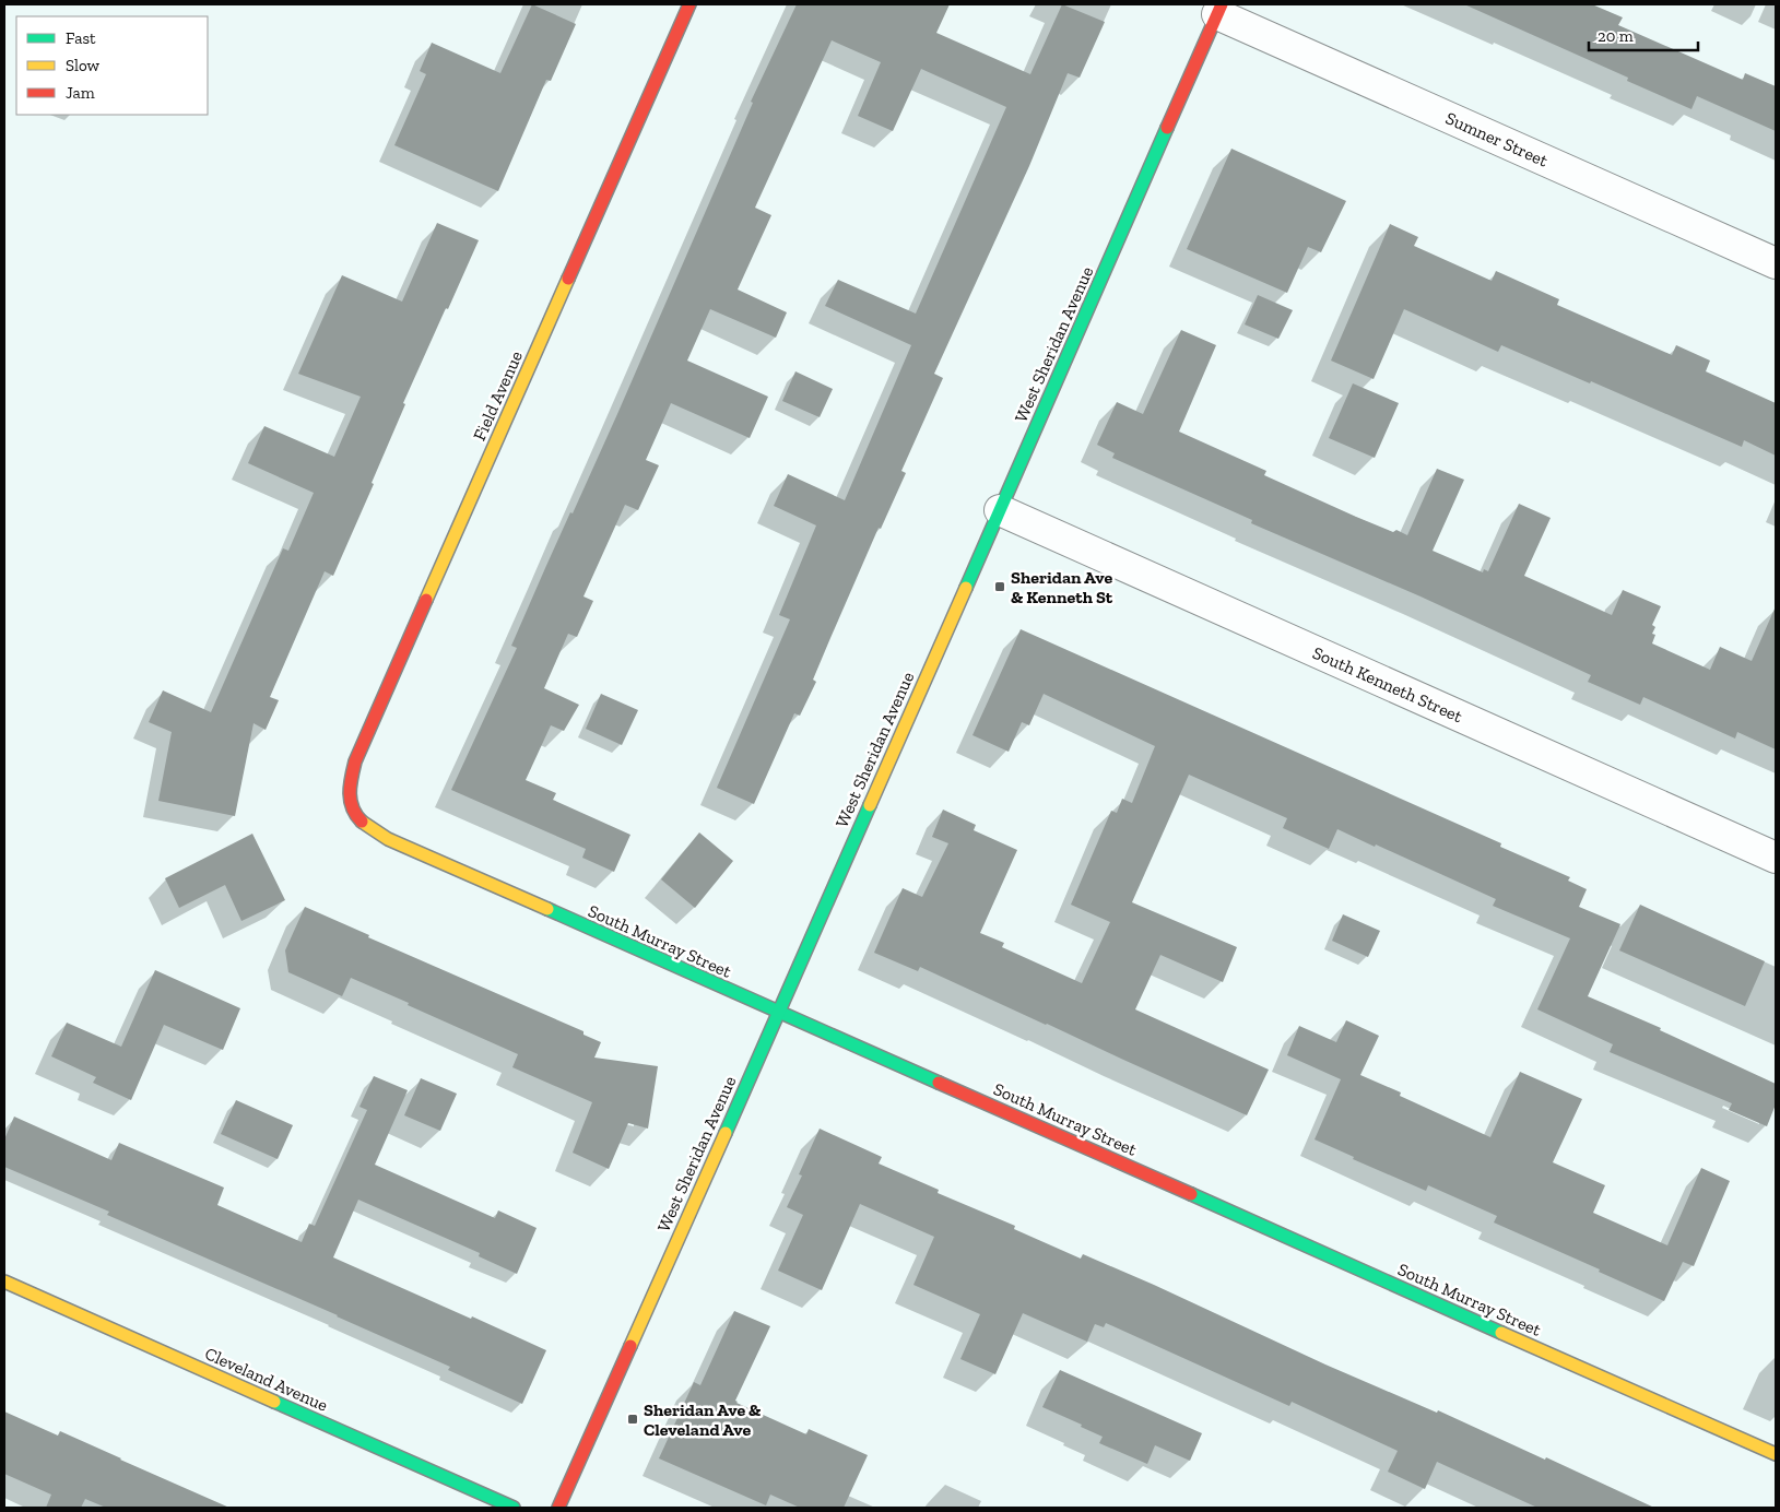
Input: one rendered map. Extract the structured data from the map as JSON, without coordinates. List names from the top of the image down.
{
  "streets": {
    "street": [
      "Sumner Street",
      "West Sheridan Avenue",
      "Field Avenue",
      "South Kenneth Street",
      "South Murray Street",
      "Cleveland Avenue"
    ]
  },
  "crossings": [
    ["Sumner Street", "West Sheridan Avenue"],
    ["West Sheridan Avenue", "South Kenneth Street"],
    ["West Sheridan Avenue", "South Murray Street"],
    ["Field Avenue", "South Murray Street"]
  ],
  "places": {
    "transit": ["Sheridan Ave & Kenneth St", "Sheridan Ave & Cleveland Ave"]
  },
  "legend": ["Fast", "Slow", "Jam"],
  "scale_bar": "20 m"
}
